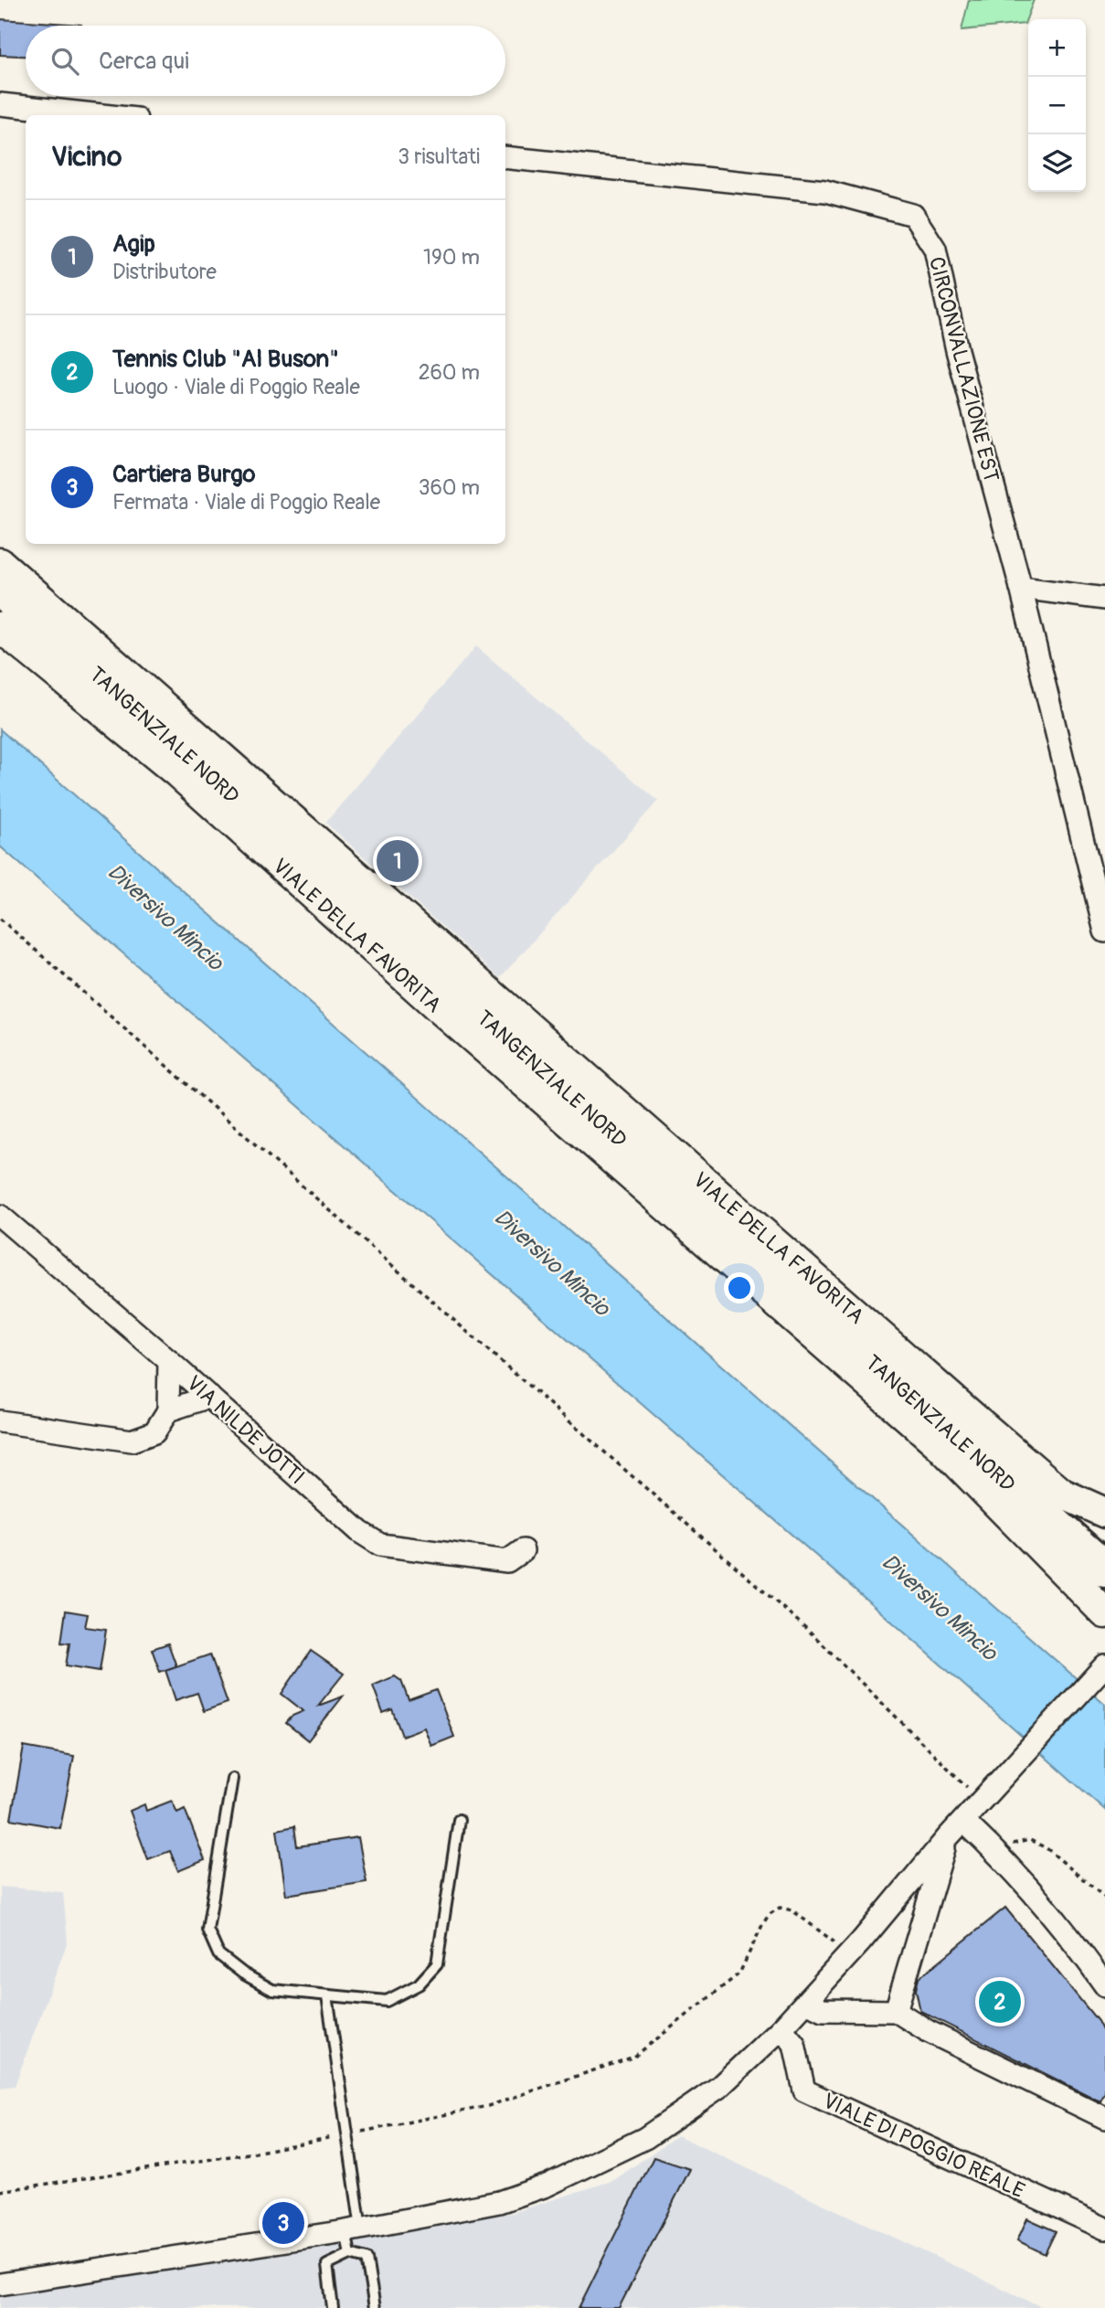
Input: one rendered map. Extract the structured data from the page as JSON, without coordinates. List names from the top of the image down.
{
  "streets": {
    "highway": ["TANGENZIALE NORD"],
    "main road": ["VIALE DELLA FAVORITA"],
    "street": ["CIRCONVALLAZIONE EST", "VIA NILDE JOTTI", "VIALE DI POGGIO REALE"]
  },
  "water": ["Diversivo Mincio"],
  "page": {
    "map_buttons": ["+", "−"],
    "search": "Cerca qui",
    "heading": ["Vicino", "3 risultati"],
    "list": [
      {
        "mark": "1",
        "name": "Agip",
        "note": "Distributore",
        "value": "190 m"
      },
      {
        "mark": "2",
        "name": "Tennis Club \"Al Buson\"",
        "note": "Luogo · Viale di Poggio Reale",
        "value": "260 m"
      },
      {
        "mark": "3",
        "name": "Cartiera Burgo",
        "note": "Fermata · Viale di Poggio Reale",
        "value": "360 m"
      }
    ],
    "pins": ["1", "2", "3"]
  }
}
